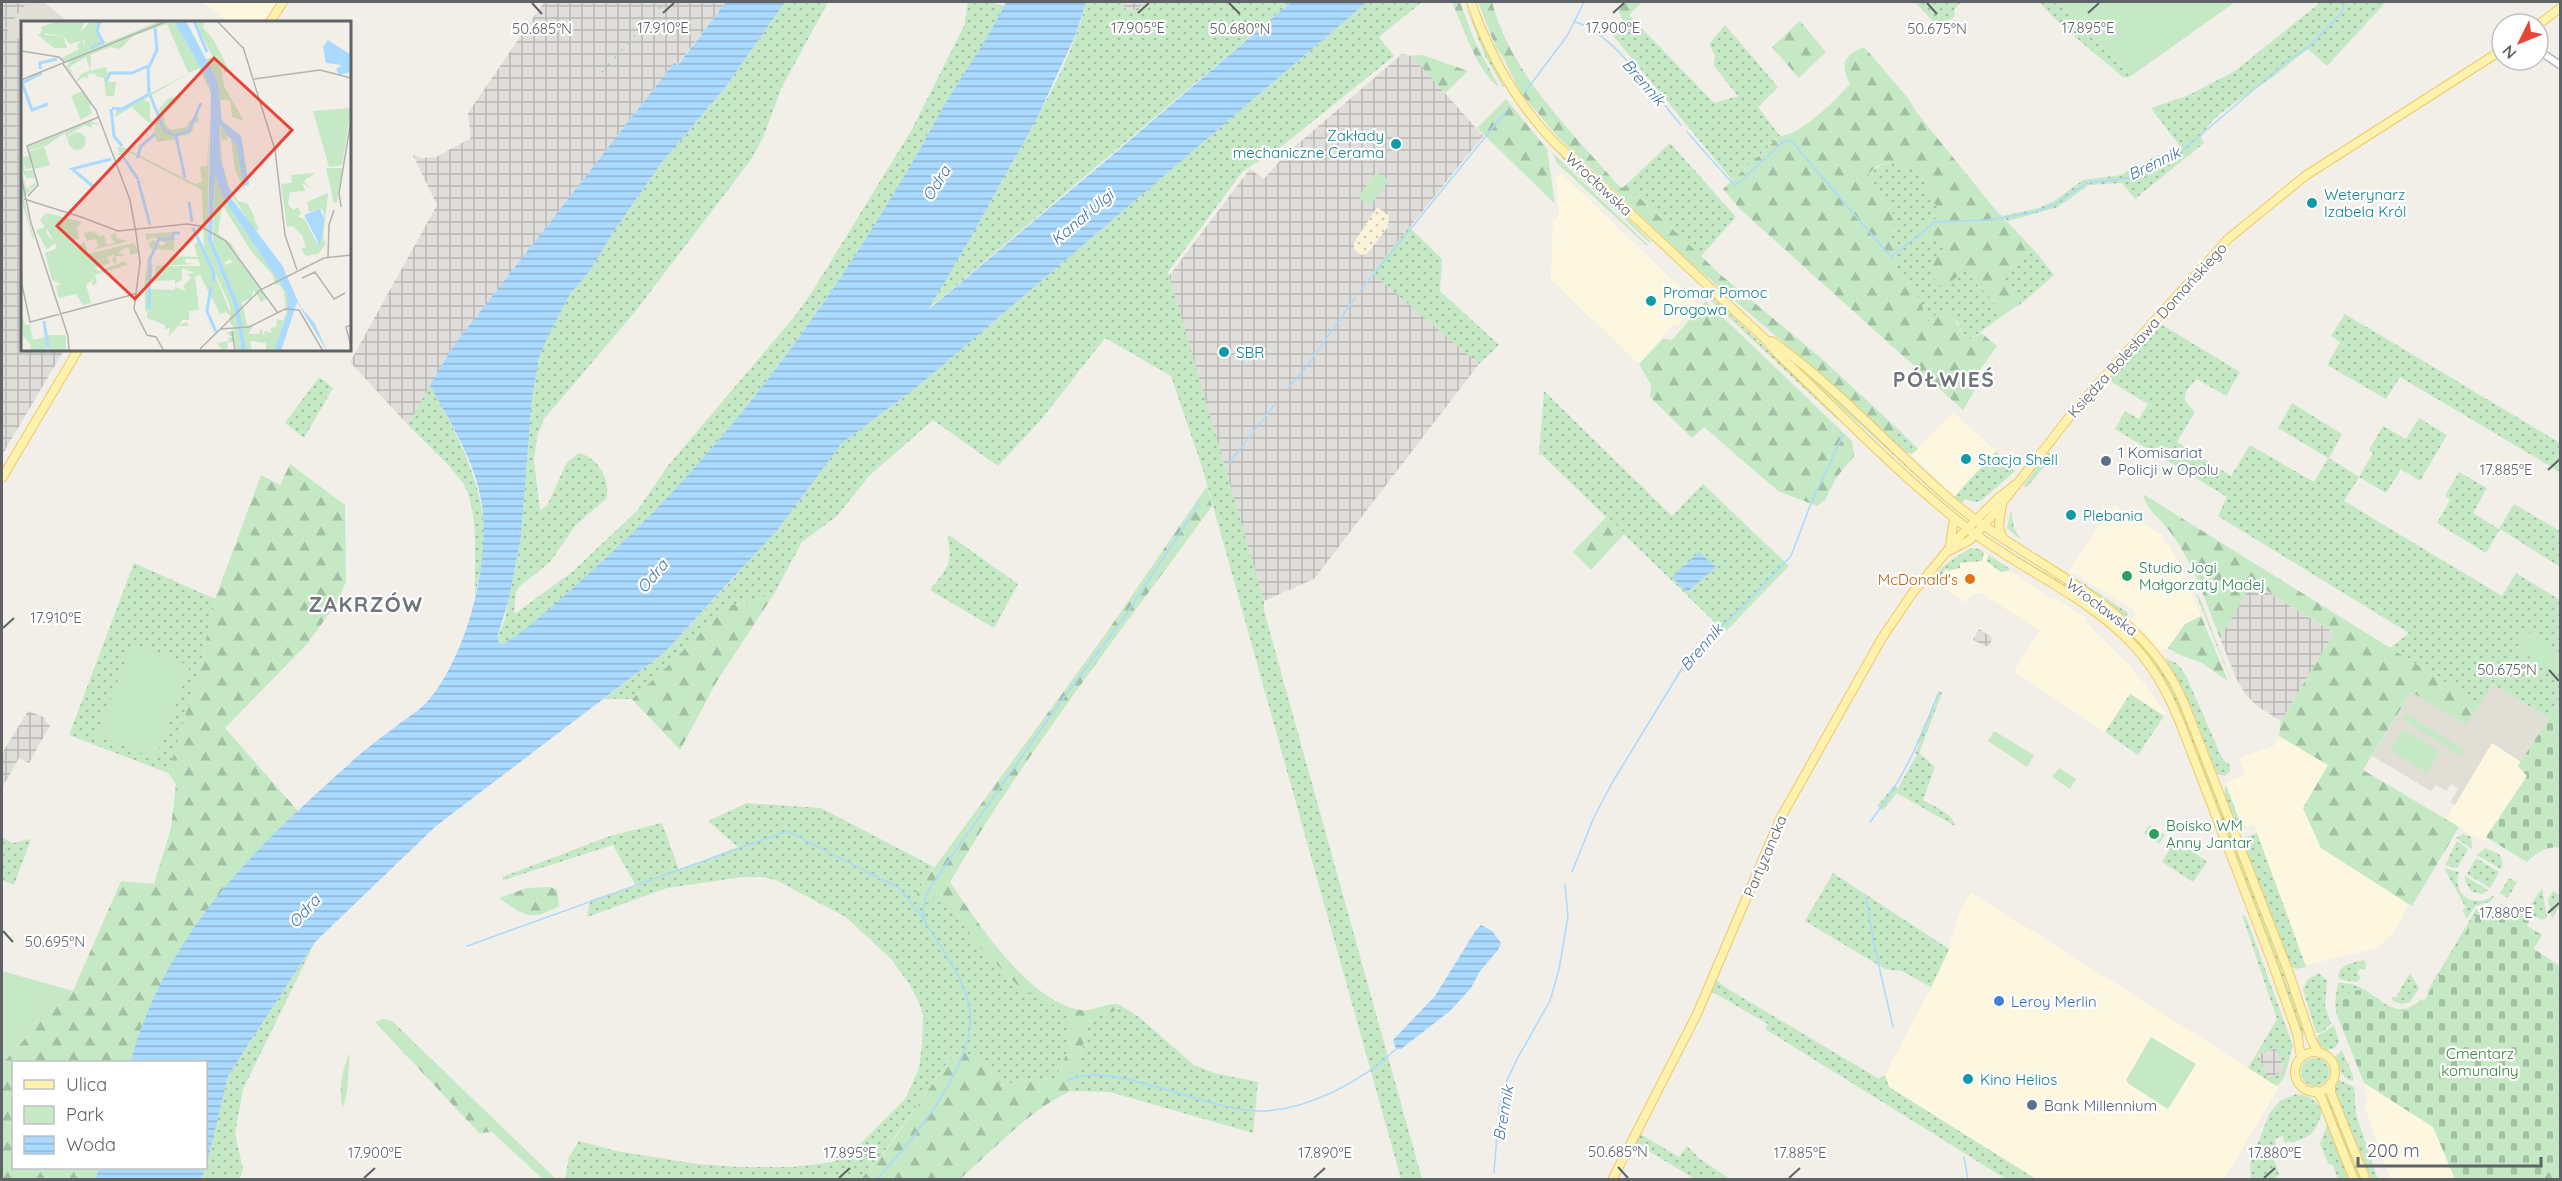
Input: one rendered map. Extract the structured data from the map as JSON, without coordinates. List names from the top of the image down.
{
  "streets": {
    "main road": ["Wrocławska", "Księdza Bolesława Domańskiego", "Partyzancka"]
  },
  "crossings": [
    ["Wrocławska", "Księdza Bolesława Domańskiego"],
    ["Wrocławska", "Partyzancka"],
    ["Księdza Bolesława Domańskiego", "Partyzancka"]
  ],
  "districts": ["PÓŁWIEŚ", "ZAKRZÓW"],
  "water": ["Brennik", "Odra", "Kanał Ulgi"],
  "parks": ["Cmentarz komunalny"],
  "places": [
    "Zakłady mechaniczne Cerama",
    "Weterynarz Izabela Król",
    "Promar Pomoc Drogowa",
    "SBR",
    "Stacja Shell",
    "1 Komisariat Policji w Opolu",
    "Plebania",
    "Studio Jogi Małgorzaty Madej",
    "McDonald's",
    "Boisko WM Anny Jantar",
    "Leroy Merlin",
    "Kino Helios",
    "Bank Millennium"
  ],
  "legend": ["Ulica", "Park", "Woda"],
  "scale_bar": "200 m",
  "north": "bottom left",
  "coordinates": [
    "17.910°E",
    "17.905°E",
    "17.900°E",
    "17.895°E",
    "50.685°N",
    "50.680°N",
    "50.675°N",
    "17.885°E",
    "17.880°E",
    "50.695°N",
    "17.890°E"
  ]
}
